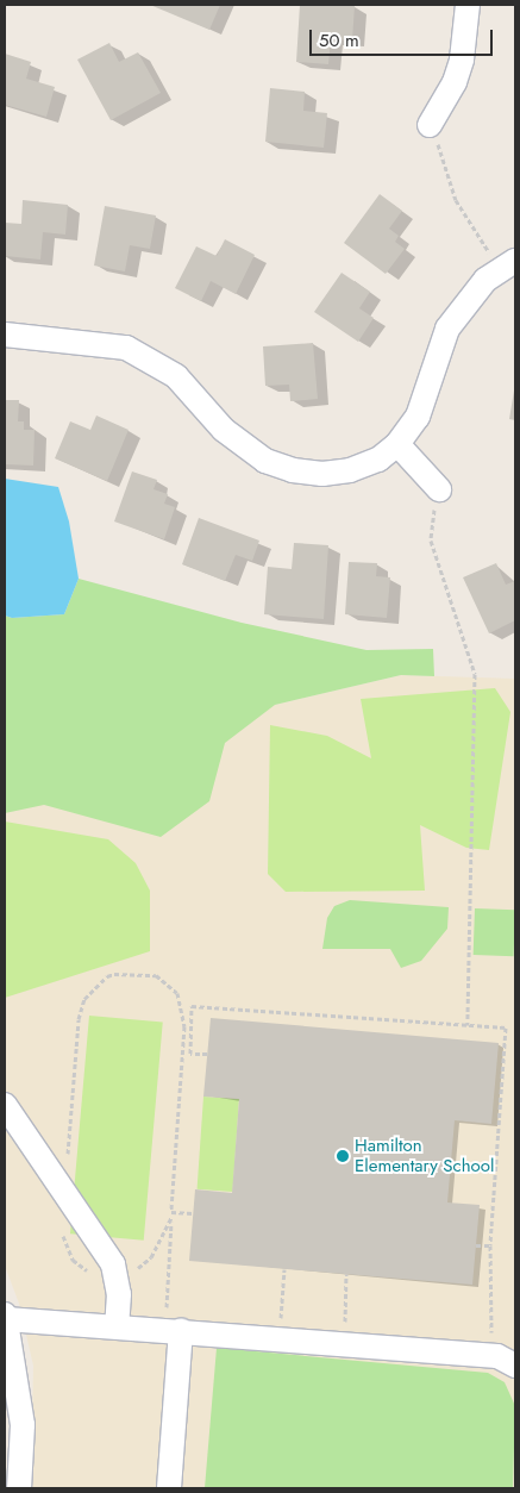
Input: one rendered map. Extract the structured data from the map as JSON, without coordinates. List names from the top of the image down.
{
  "places": ["Hamilton Elementary School"],
  "scale_bar": "50 m"
}
